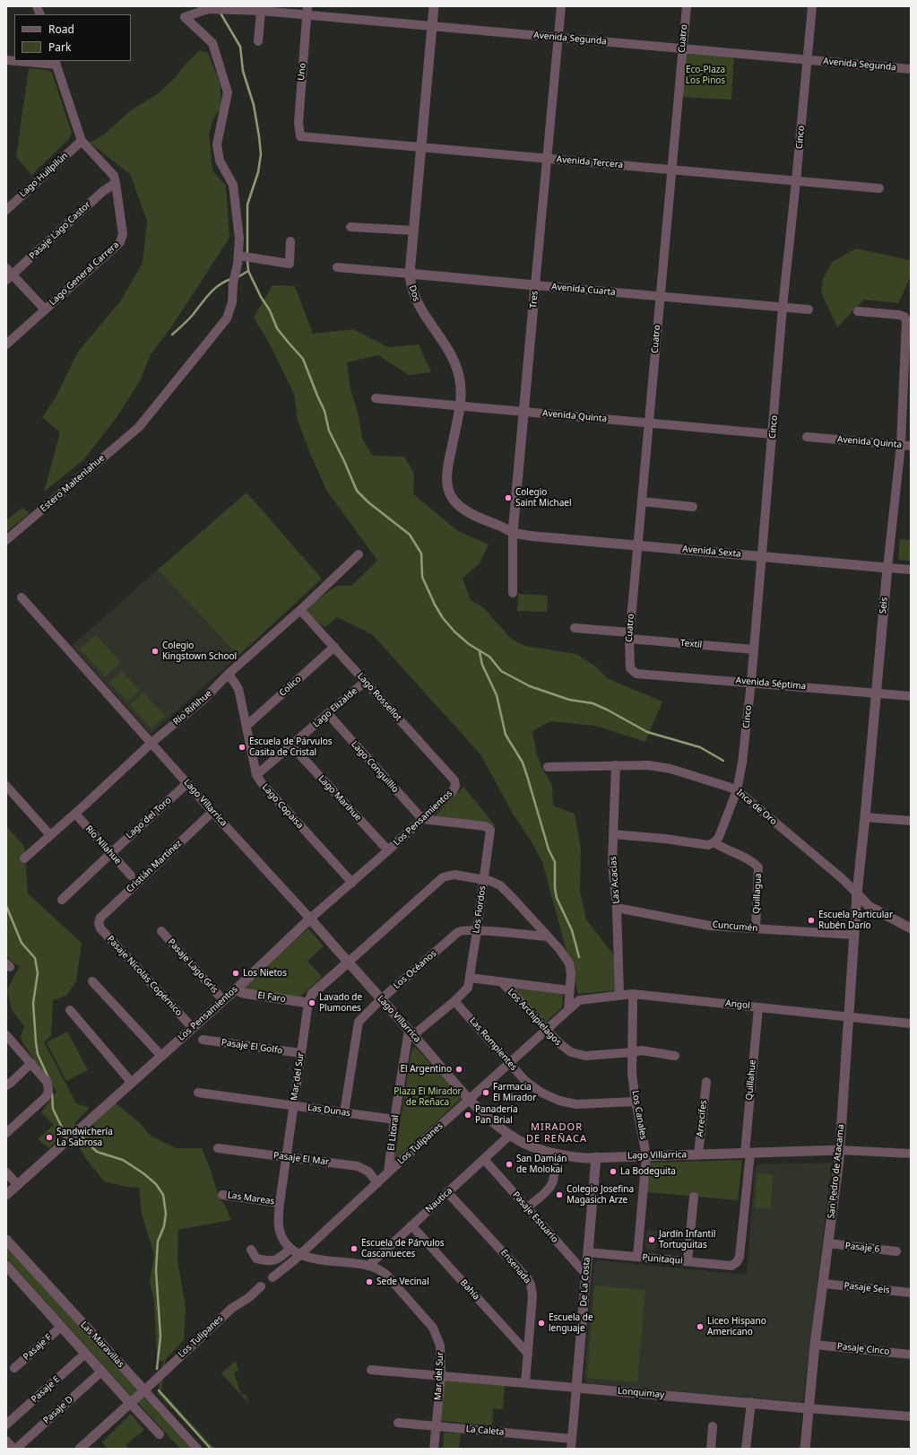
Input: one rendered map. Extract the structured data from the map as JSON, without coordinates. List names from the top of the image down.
{
  "streets": {
    "street": [
      "Avenida Segunda",
      "Cuatro",
      "Uno",
      "Cinco",
      "Avenida Tercera",
      "Lago Huilpilún",
      "Pasaje Lago Castor",
      "Lago General Carrera",
      "Avenida Cuarta",
      "Dos",
      "Tres",
      "Avenida Quinta",
      "Estero Maitenlahue",
      "Avenida Sexta",
      "Seis",
      "Textil",
      "Avenida Séptima",
      "Colico",
      "Lago Rossellot",
      "Río Riñihue",
      "Lago Elizalde",
      "Lago Conguillío",
      "Lago Marihue",
      "Lago Villarrica",
      "Lago Copaisa",
      "Inca de Oro",
      "Lago del Toro",
      "Los Pensamientos",
      "Río Nilahue",
      "Cristián Martínez",
      "Las Acacias",
      "Quillagua",
      "Los Fiordos",
      "Cuncumén",
      "Pasaje Lago Gris",
      "Los Océanos",
      "Pasaje Nicolás Copérnico",
      "El Faro",
      "Angol",
      "Los Archipielagos",
      "Las Rompientes",
      "Pasaje El Golfo",
      "Mar del Sur",
      "Quillahue",
      "Las Dunas",
      "Los Canales",
      "Arrecifes",
      "El Litoral",
      "Los Tulipanes",
      "Pasaje El Mar",
      "San Pedro de Atacama",
      "Las Mareas",
      "Nautica",
      "Pasaje Estuario",
      "Pasaje 6",
      "Punitaqui",
      "Ensenada",
      "De La Costa",
      "Pasaje Seis",
      "Bahía",
      "Las Maravillas",
      "Pasaje F",
      "Pasaje Cinco",
      "Pasaje E",
      "Lonquimay",
      "Pasaje D",
      "La Caleta"
    ]
  },
  "crossings": [
    ["Avenida Segunda", "Cuatro"],
    ["Avenida Segunda", "Uno"],
    ["Avenida Segunda", "Cinco"],
    ["Avenida Segunda", "Dos"],
    ["Avenida Segunda", "Tres"],
    ["Avenida Segunda", "Estero Maitenlahue"],
    ["Cuatro", "Avenida Tercera"],
    ["Cuatro", "Avenida Cuarta"],
    ["Cuatro", "Avenida Quinta"],
    ["Cuatro", "Avenida Sexta"],
    ["Cuatro", "Textil"],
    ["Cuatro", "Avenida Séptima"],
    ["Uno", "Avenida Tercera"],
    ["Cinco", "Avenida Tercera"],
    ["Cinco", "Avenida Cuarta"],
    ["Cinco", "Avenida Quinta"],
    ["Cinco", "Avenida Sexta"],
    ["Cinco", "Textil"],
    ["Cinco", "Avenida Séptima"],
    ["Cinco", "Inca de Oro"],
    ["Cinco", "Quillagua"],
    ["Avenida Tercera", "Dos"],
    ["Avenida Tercera", "Tres"],
    ["Lago Huilpilún", "Lago General Carrera"],
    ["Pasaje Lago Castor", "Lago General Carrera"],
    ["Avenida Cuarta", "Dos"],
    ["Avenida Cuarta", "Tres"],
    ["Dos", "Tres"],
    ["Dos", "Avenida Quinta"],
    ["Dos", "Avenida Sexta"],
    ["Tres", "Avenida Quinta"],
    ["Tres", "Avenida Sexta"],
    ["Avenida Quinta", "Seis"],
    ["Avenida Sexta", "Seis"],
    ["Seis", "Avenida Séptima"],
    ["Seis", "Inca de Oro"],
    ["Seis", "San Pedro de Atacama"],
    ["Colico", "Lago Rossellot"],
    ["Colico", "Lago Copaisa"],
    ["Lago Rossellot", "Río Riñihue"],
    ["Lago Rossellot", "Lago Elizalde"],
    ["Lago Rossellot", "Los Pensamientos"],
    ["Río Riñihue", "Lago Villarrica"],
    ["Río Riñihue", "Lago Copaisa"],
    ["Río Riñihue", "Río Nilahue"],
    ["Lago Elizalde", "Lago Conguillío"],
    ["Lago Elizalde", "Lago Marihue"],
    ["Lago Elizalde", "Lago Copaisa"],
    ["Lago Conguillío", "Los Pensamientos"],
    ["Lago Conguillío", "Los Fiordos"],
    ["Lago Marihue", "Los Pensamientos"],
    ["Lago Villarrica", "Lago del Toro"],
    ["Lago Villarrica", "Los Pensamientos"],
    ["Lago Villarrica", "Cristián Martínez"],
    ["Lago Villarrica", "Los Fiordos"],
    ["Lago Villarrica", "Los Océanos"],
    ["Lago Villarrica", "Mar del Sur"],
    ["Lago Villarrica", "Quillahue"],
    ["Lago Villarrica", "Los Canales"],
    ["Lago Villarrica", "Arrecifes"],
    ["Lago Villarrica", "El Litoral"],
    ["Lago Villarrica", "Los Tulipanes"],
    ["Lago Villarrica", "San Pedro de Atacama"],
    ["Lago Villarrica", "Nautica"],
    ["Lago Villarrica", "De La Costa"],
    ["Lago Copaisa", "Los Pensamientos"],
    ["Inca de Oro", "Las Acacias"],
    ["Inca de Oro", "San Pedro de Atacama"],
    ["Lago del Toro", "Río Nilahue"],
    ["Los Pensamientos", "Los Fiordos"],
    ["Los Pensamientos", "Pasaje Lago Gris"],
    ["Los Pensamientos", "Pasaje Nicolás Copérnico"],
    ["Los Pensamientos", "El Faro"],
    ["Cristián Martínez", "Pasaje Nicolás Copérnico"],
    ["Las Acacias", "Cuncumén"],
    ["Las Acacias", "Angol"],
    ["Quillagua", "Cuncumén"],
    ["Los Fiordos", "Los Océanos"],
    ["Los Fiordos", "Las Rompientes"],
    ["Los Fiordos", "Mar del Sur"],
    ["Los Fiordos", "El Litoral"],
    ["Cuncumén", "San Pedro de Atacama"],
    ["Los Océanos", "Mar del Sur"],
    ["Los Océanos", "Las Dunas"],
    ["El Faro", "Mar del Sur"],
    ["Angol", "Mar del Sur"],
    ["Angol", "Quillahue"],
    ["Angol", "Los Canales"],
    ["Angol", "Los Tulipanes"],
    ["Angol", "San Pedro de Atacama"],
    ["Los Archipielagos", "Los Canales"],
    ["Los Archipielagos", "Los Tulipanes"],
    ["Las Rompientes", "Los Canales"],
    ["Las Rompientes", "Los Tulipanes"],
    ["Pasaje El Golfo", "Mar del Sur"],
    ["Mar del Sur", "Las Dunas"],
    ["Mar del Sur", "Los Tulipanes"],
    ["Mar del Sur", "Pasaje El Mar"],
    ["Mar del Sur", "Las Mareas"],
    ["Mar del Sur", "Nautica"],
    ["Mar del Sur", "Lonquimay"],
    ["Mar del Sur", "La Caleta"],
    ["Quillahue", "Punitaqui"],
    ["Las Dunas", "El Litoral"],
    ["Los Canales", "Punitaqui"],
    ["El Litoral", "Los Tulipanes"],
    ["Los Tulipanes", "Pasaje El Mar"],
    ["Los Tulipanes", "Las Maravillas"],
    ["San Pedro de Atacama", "Pasaje 6"],
    ["San Pedro de Atacama", "Pasaje Seis"],
    ["San Pedro de Atacama", "Pasaje Cinco"],
    ["San Pedro de Atacama", "Lonquimay"],
    ["Nautica", "Pasaje Estuario"],
    ["Nautica", "Ensenada"],
    ["Nautica", "Bahía"],
    ["Pasaje Estuario", "De La Costa"],
    ["Punitaqui", "De La Costa"],
    ["Ensenada", "Bahía"],
    ["Ensenada", "Lonquimay"],
    ["De La Costa", "Lonquimay"],
    ["De La Costa", "La Caleta"],
    ["Las Maravillas", "Pasaje F"],
    ["Las Maravillas", "Pasaje E"],
    ["Las Maravillas", "Pasaje D"]
  ],
  "districts": ["MIRADOR DE REÑACA"],
  "parks": ["Eco-Plaza Los Pinos", "Plaza El Mirador de Reñaca"],
  "places": [
    "Colegio Saint Michael",
    "Colegio Kingstown School",
    "Escuela de Párvulos Casita de Cristal",
    "Escuela Particular Rubén Darío",
    "Los Nietos",
    "Lavado de Plumones",
    "El Argentino",
    "Farmacia El Mirador",
    "Panadería Pan Brial",
    "Sandwichería La Sabrosa",
    "San Damián de Molokai",
    "La Bodeguita",
    "Colegio Josefina Magasich Arze",
    "Jardín Infantil Tortuguitas",
    "Escuela de Párvulos Cascanueces",
    "Sede Vecinal",
    "Escuela de lenguaje",
    "Liceo Hispano Americano"
  ],
  "legend": ["Road", "Park"]
}
